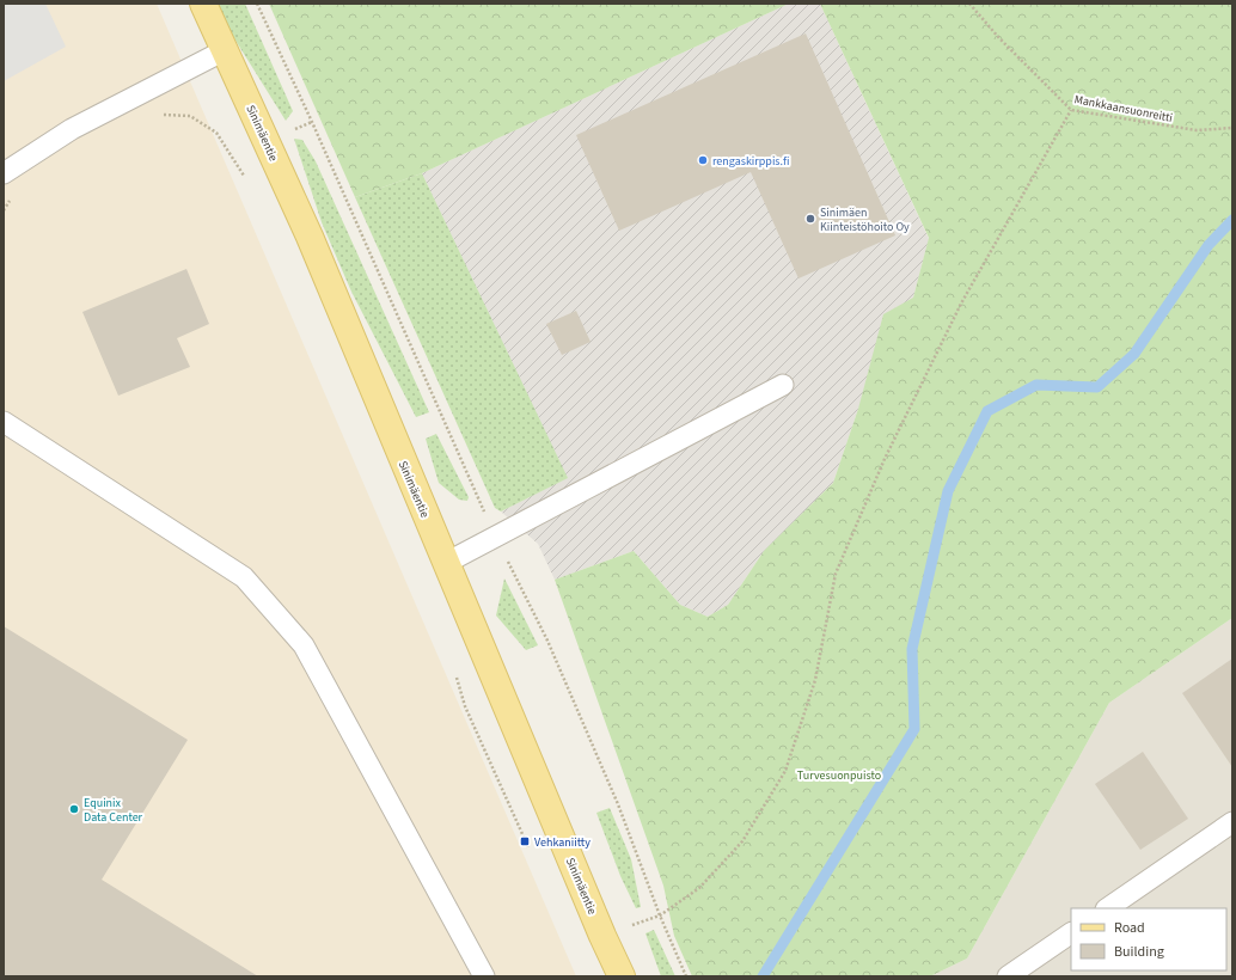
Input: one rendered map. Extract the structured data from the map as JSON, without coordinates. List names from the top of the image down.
{
  "streets": {
    "main road": ["Sinimäentie"],
    "path": ["Mankkaansuonreitti"]
  },
  "parks": ["Turvesuonpuisto"],
  "places": {
    "other": ["rengaskirppis.fi", "Sinimäen Kiinteistöhoito Oy", "Equinix Data Center"],
    "transit": ["Vehkaniitty"]
  },
  "legend": ["Road", "Building"]
}
